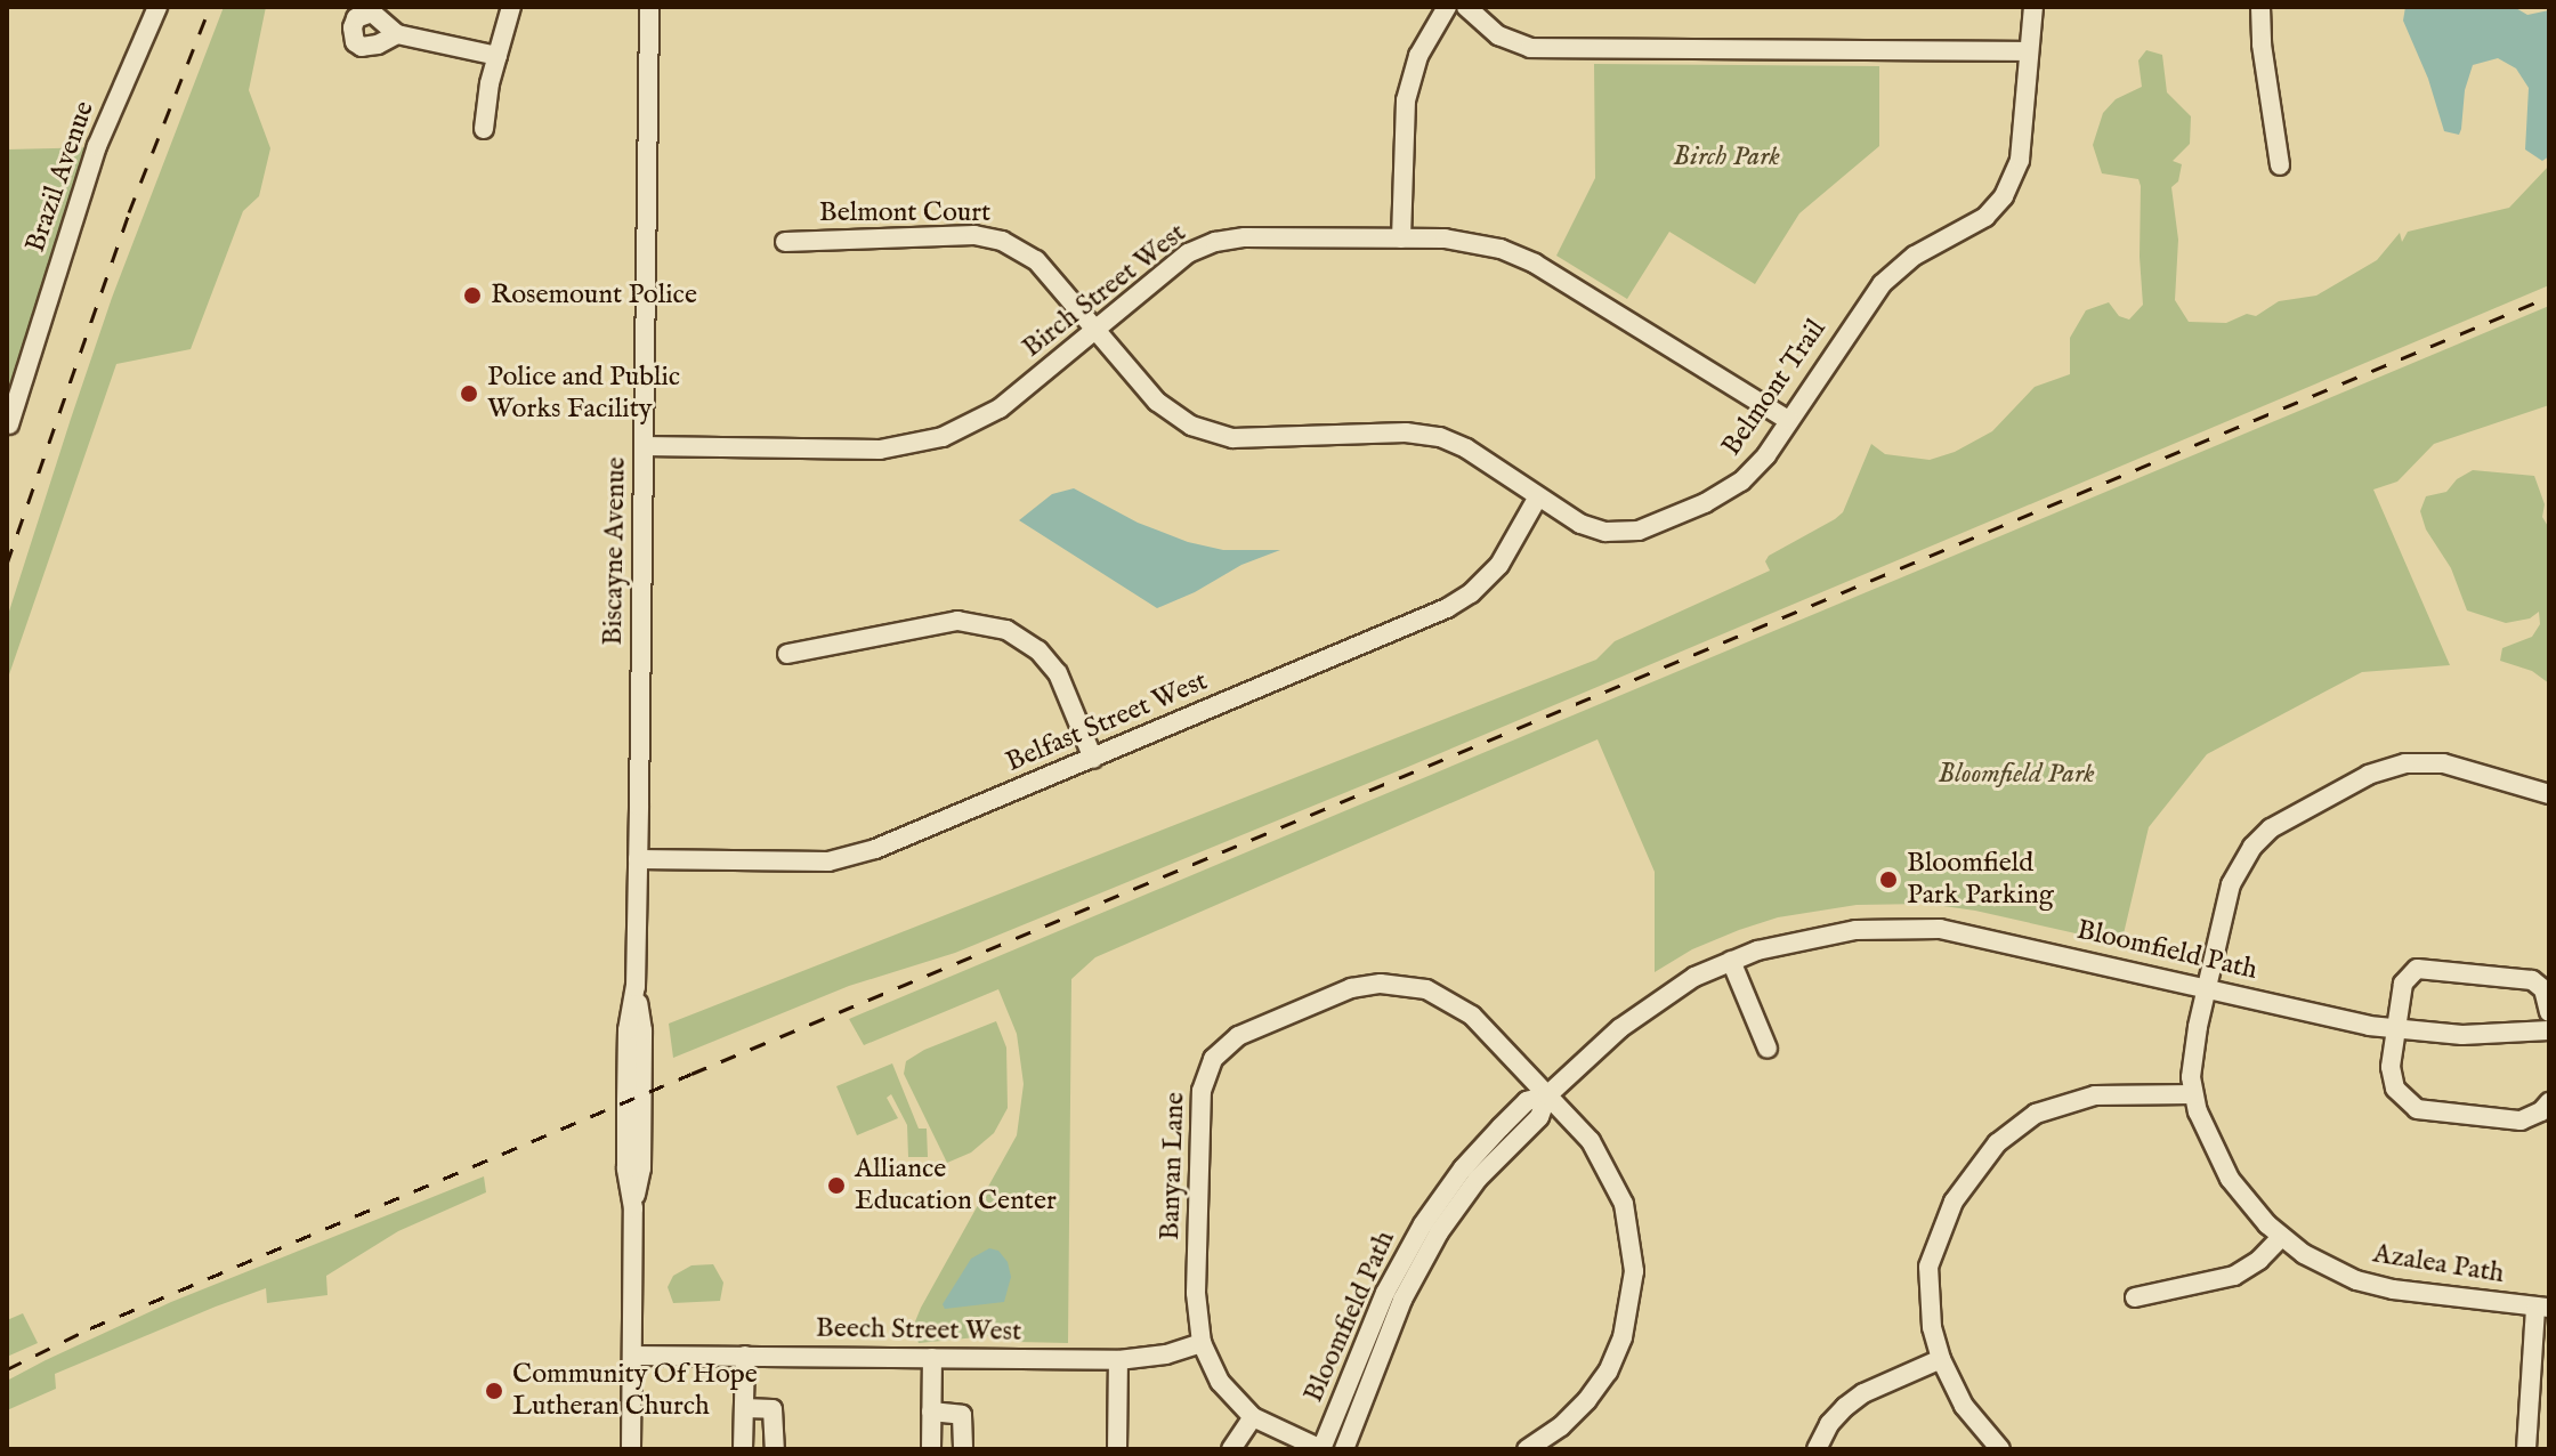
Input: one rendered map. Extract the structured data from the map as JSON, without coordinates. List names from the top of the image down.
{
  "streets": {
    "street": [
      "Brazil Avenue",
      "Belmont Court",
      "Birch Street West",
      "Belmont Trail",
      "Biscayne Avenue",
      "Belfast Street West",
      "Bloomfield Path",
      "Banyan Lane",
      "Azalea Path",
      "Beech Street West"
    ]
  },
  "crossings": [
    ["Belmont Court", "Birch Street West"],
    ["Belmont Court", "Belmont Trail"],
    ["Birch Street West", "Belmont Trail"],
    ["Birch Street West", "Biscayne Avenue"],
    ["Belmont Trail", "Belfast Street West"],
    ["Biscayne Avenue", "Belfast Street West"],
    ["Biscayne Avenue", "Beech Street West"],
    ["Bloomfield Path", "Banyan Lane"],
    ["Bloomfield Path", "Azalea Path"],
    ["Banyan Lane", "Beech Street West"]
  ],
  "parks": ["Birch Park", "Bloomfield Park"],
  "places": [
    "Rosemount Police",
    "Police and Public Works Facility",
    "Bloomfield Park Parking",
    "Alliance Education Center",
    "Community Of Hope Lutheran Church"
  ]
}
